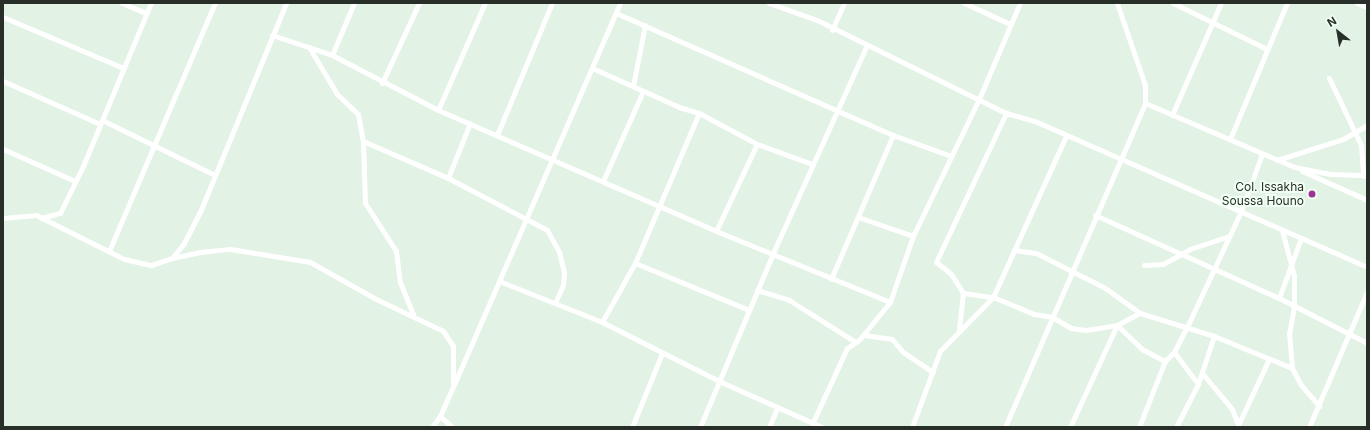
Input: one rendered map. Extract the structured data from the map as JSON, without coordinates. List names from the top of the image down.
{
  "places": ["Col. Issakha Soussa Houno"],
  "north": "top left"
}
